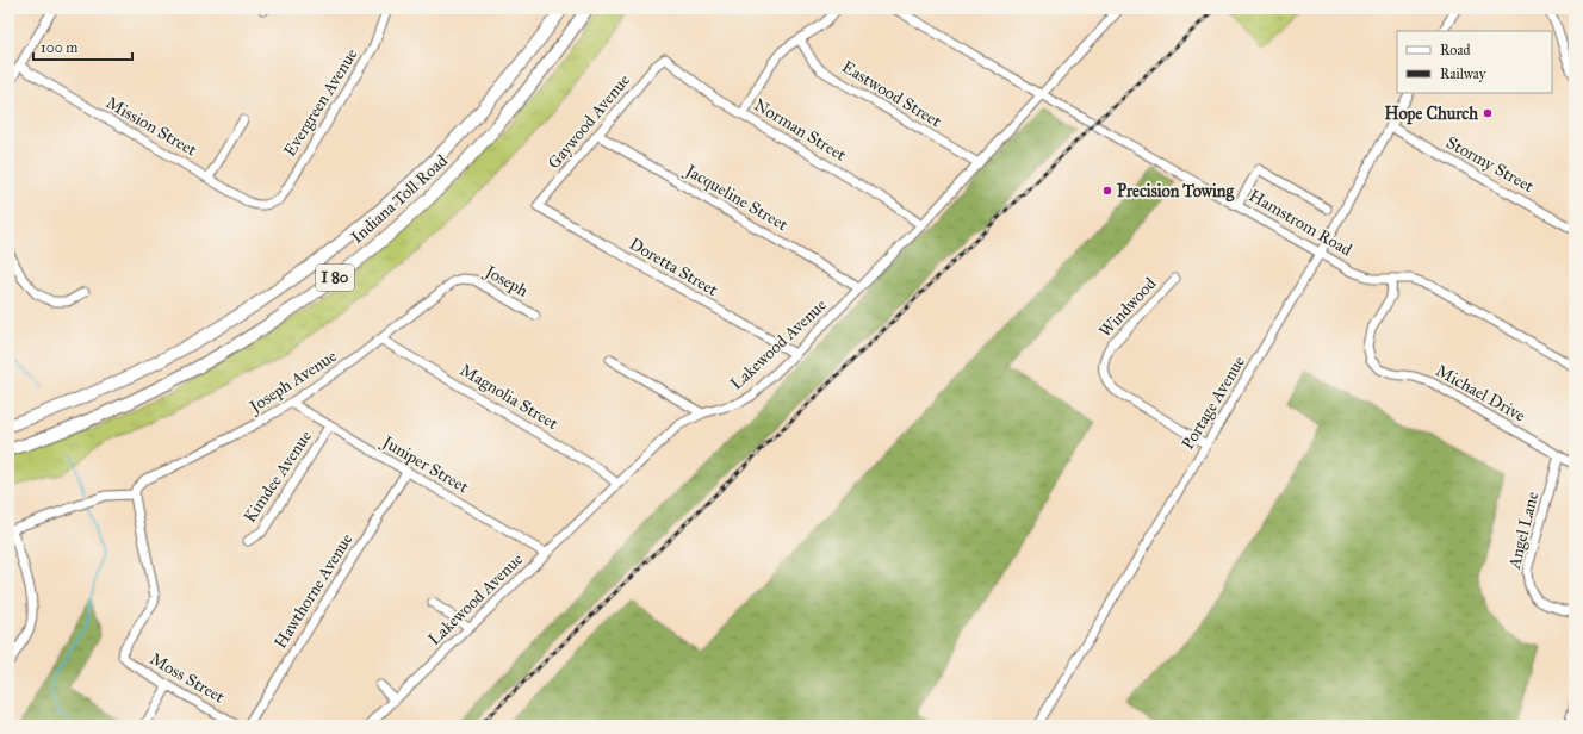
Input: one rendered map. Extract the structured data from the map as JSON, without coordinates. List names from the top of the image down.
{
  "streets": {
    "highway": ["Indiana Toll Road", "I 80"],
    "street": [
      "Eastwood Street",
      "Evergreen Avenue",
      "Gaywood Avenue",
      "Mission Street",
      "Norman Street",
      "Stormy Street",
      "Jacqueline Street",
      "Hamstrom Road",
      "Doretta Street",
      "Joseph",
      "Windwood",
      "Lakewood Avenue",
      "Joseph Avenue",
      "Michael Drive",
      "Magnolia Street",
      "Portage Avenue",
      "Juniper Street",
      "Kimdee Avenue",
      "Angel Lane",
      "Hawthorne Avenue",
      "Moss Street"
    ]
  },
  "crossings": [
    ["Eastwood Street", "Lakewood Avenue"],
    ["Evergreen Avenue", "Mission Street"],
    ["Gaywood Avenue", "Norman Street"],
    ["Gaywood Avenue", "Jacqueline Street"],
    ["Gaywood Avenue", "Doretta Street"],
    ["Norman Street", "Lakewood Avenue"],
    ["Stormy Street", "Portage Avenue"],
    ["Jacqueline Street", "Lakewood Avenue"],
    ["Hamstrom Road", "Lakewood Avenue"],
    ["Hamstrom Road", "Michael Drive"],
    ["Hamstrom Road", "Portage Avenue"],
    ["Doretta Street", "Lakewood Avenue"],
    ["Joseph", "Joseph Avenue"],
    ["Windwood", "Portage Avenue"],
    ["Lakewood Avenue", "Magnolia Street"],
    ["Lakewood Avenue", "Juniper Street"],
    ["Joseph Avenue", "Magnolia Street"],
    ["Joseph Avenue", "Juniper Street"],
    ["Joseph Avenue", "Moss Street"],
    ["Michael Drive", "Angel Lane"],
    ["Juniper Street", "Kimdee Avenue"],
    ["Juniper Street", "Hawthorne Avenue"]
  ],
  "places": ["Hope Church", "Precision Towing"],
  "legend": ["Road", "Railway"],
  "scale_bar": "100 m"
}
